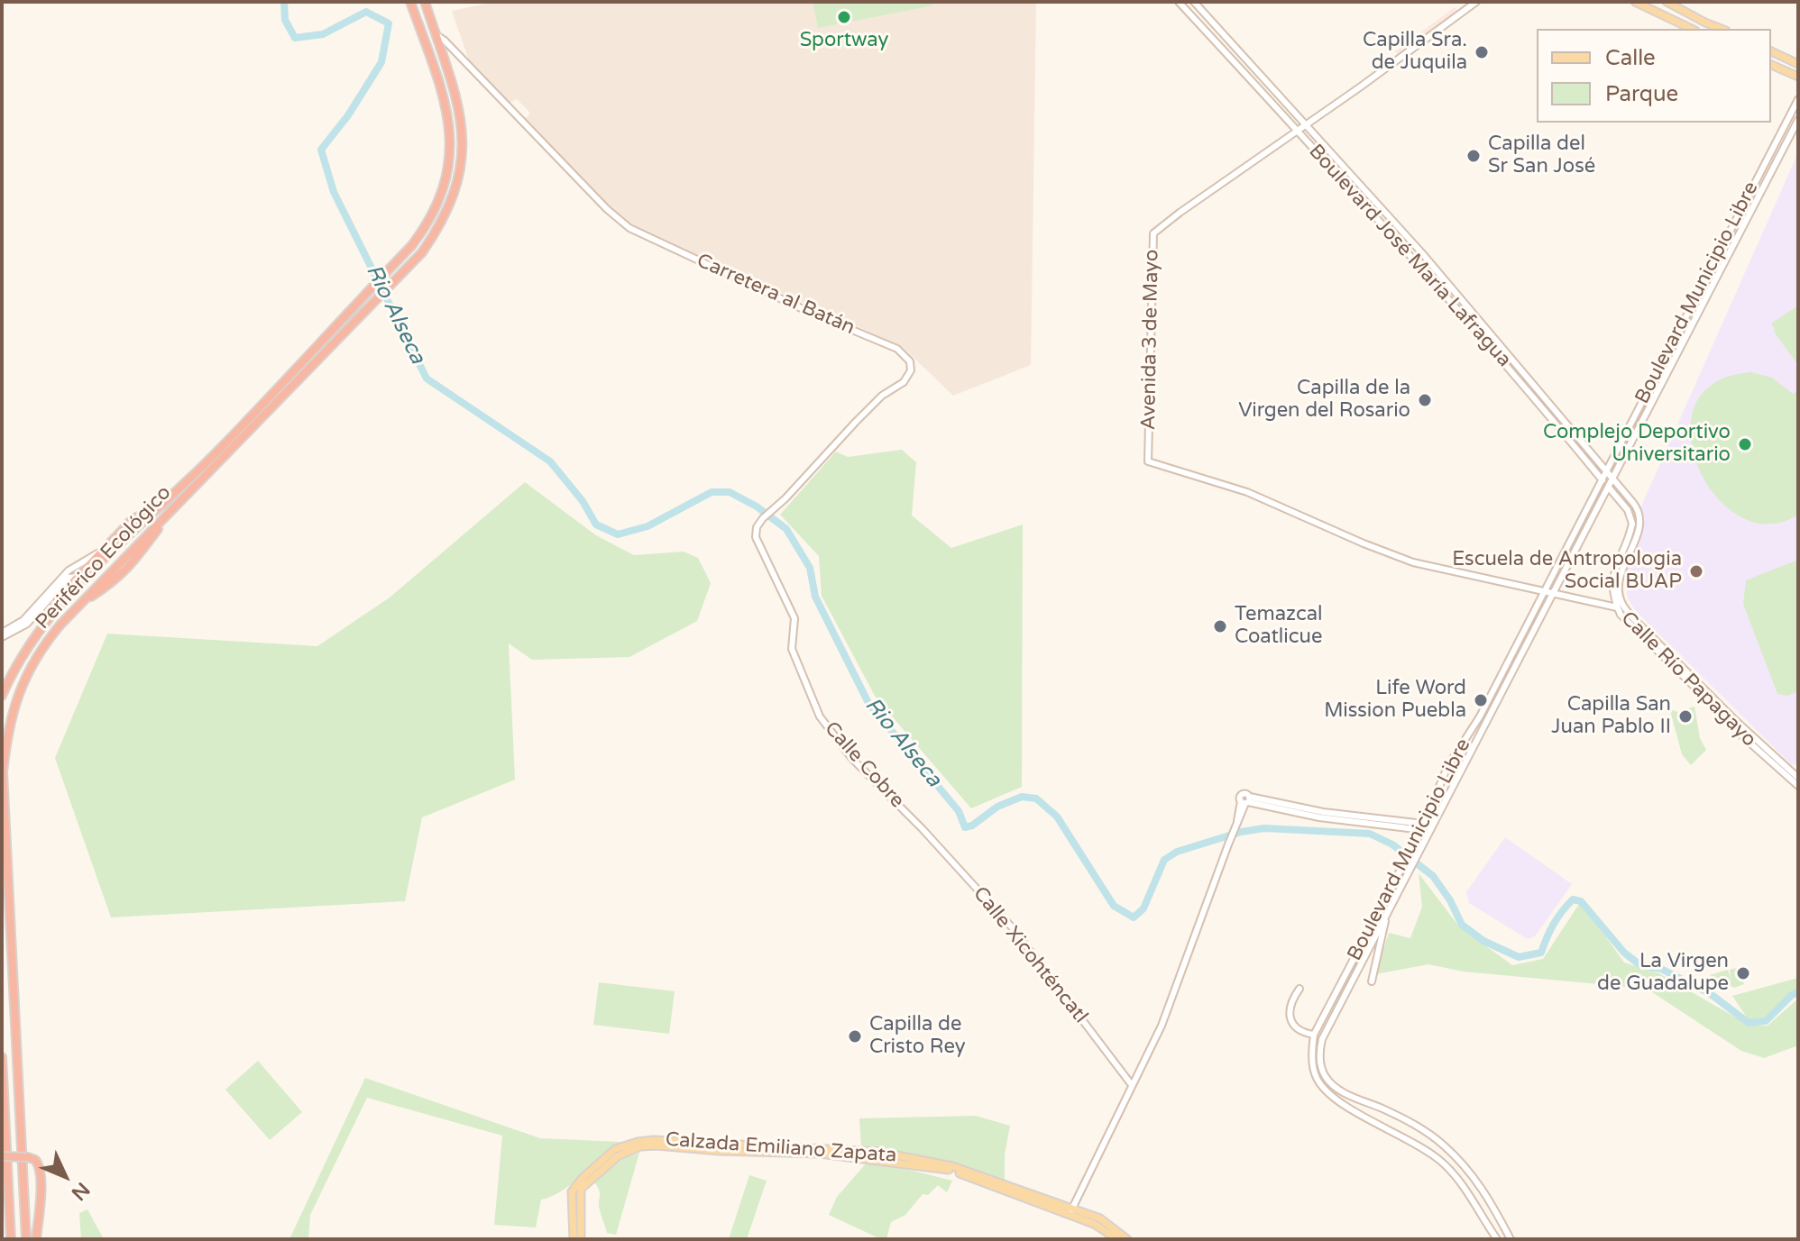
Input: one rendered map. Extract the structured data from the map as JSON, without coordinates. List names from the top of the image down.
{
  "streets": {
    "highway": ["Periférico Ecológico"],
    "main road": [
      "Boulevard José María Lafragua",
      "Boulevard Municipio Libre",
      "Carretera al Batán",
      "Avenida 3 de Mayo",
      "Calle Río Papagayo",
      "Calle Cobre",
      "Calle Xicohténcatl",
      "Calzada Emiliano Zapata"
    ]
  },
  "crossings": [
    ["Boulevard José María Lafragua", "Boulevard Municipio Libre"],
    ["Boulevard José María Lafragua", "Avenida 3 de Mayo"],
    ["Boulevard José María Lafragua", "Calle Río Papagayo"],
    ["Boulevard Municipio Libre", "Avenida 3 de Mayo"],
    ["Carretera al Batán", "Periférico Ecológico"],
    ["Carretera al Batán", "Calle Cobre"],
    ["Calle Cobre", "Calle Xicohténcatl"]
  ],
  "water": ["Rio Alseca"],
  "places": [
    "Sportway",
    "Capilla Sra. de Juquila",
    "Capilla del Sr San José",
    "Capilla de la Virgen del Rosario",
    "Complejo Deportivo Universitario",
    "Escuela de Antropologia Social BUAP",
    "Temazcal Coatlicue",
    "Life Word Mission Puebla",
    "Capilla San Juan Pablo II",
    "La Virgen de Guadalupe",
    "Capilla de Cristo Rey"
  ],
  "legend": ["Calle", "Parque"],
  "north": "bottom right"
}
